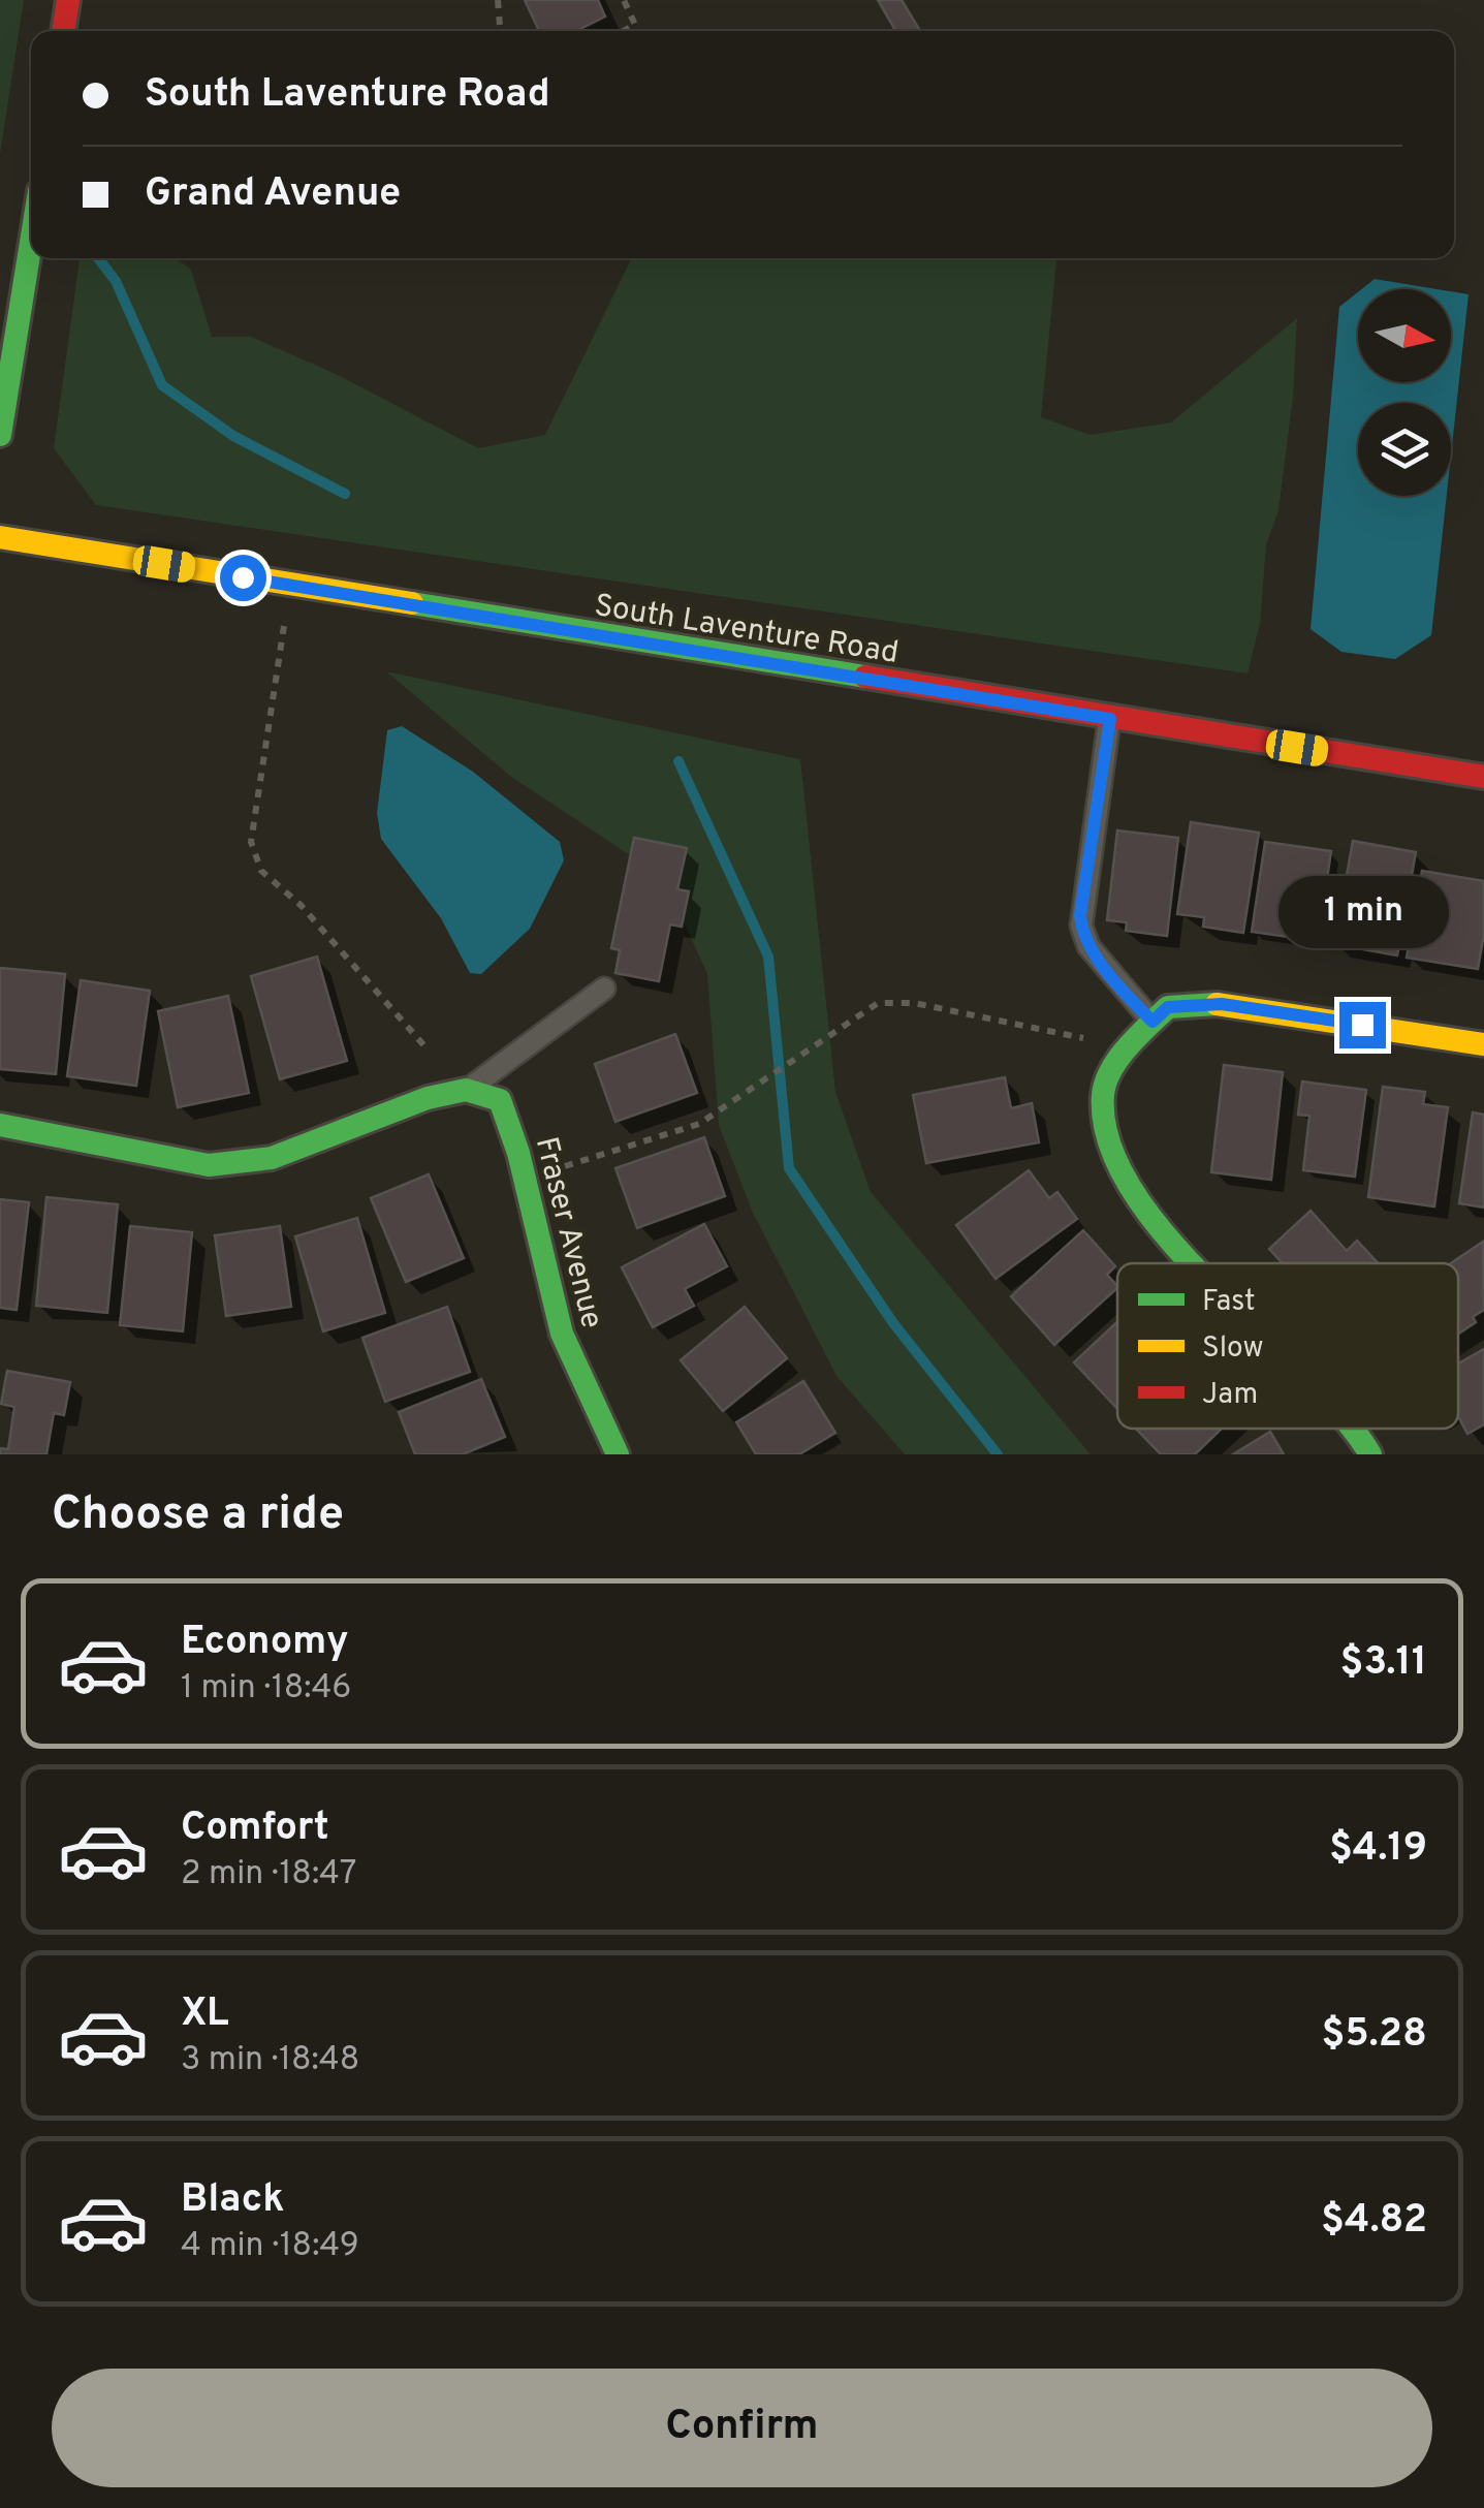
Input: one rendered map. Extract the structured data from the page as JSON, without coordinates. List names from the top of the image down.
{
  "streets": {
    "street": ["South Laventure Road", "Fraser Avenue"]
  },
  "legend": ["Fast", "Slow", "Jam"],
  "north": "right",
  "page": {
    "banner": ["South Laventure Road", "Grand Avenue"],
    "bubble": "1 min",
    "heading": "Choose a ride",
    "list": [
      {
        "name": "Economy",
        "note": "1 min · 18:46",
        "value": "$3.11"
      },
      {
        "name": "Comfort",
        "note": "2 min · 18:47",
        "value": "$4.19"
      },
      {
        "name": "XL",
        "note": "3 min · 18:48",
        "value": "$5.28"
      },
      {
        "name": "Black",
        "note": "4 min · 18:49",
        "value": "$4.82"
      }
    ],
    "buttons": "Confirm"
  }
}
